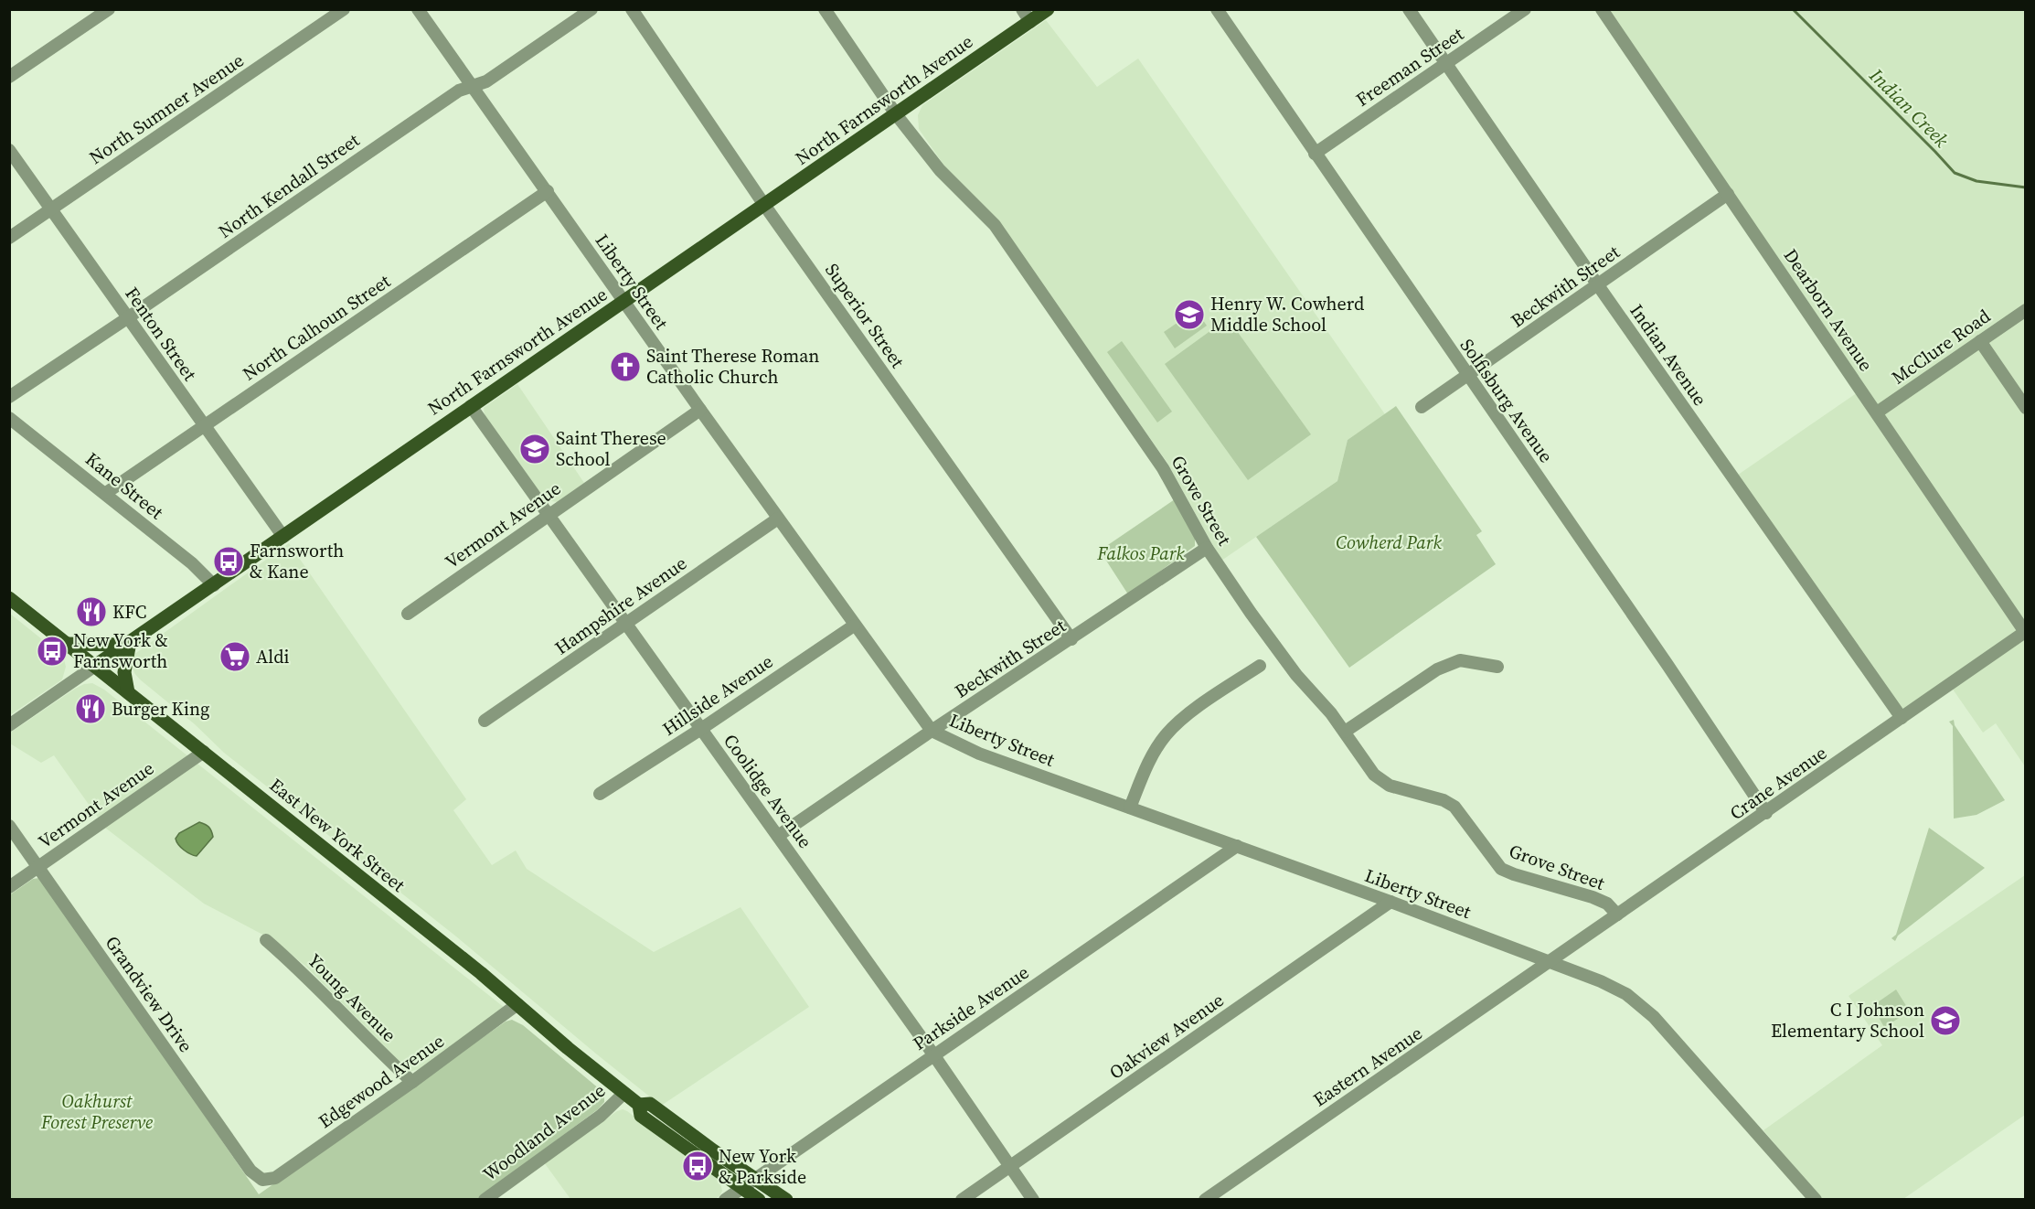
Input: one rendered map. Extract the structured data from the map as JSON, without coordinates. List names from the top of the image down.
{
  "streets": {
    "main road": ["North Farnsworth Avenue", "East New York Street"],
    "street": [
      "Freeman Street",
      "North Sumner Avenue",
      "North Kendall Street",
      "Liberty Street",
      "Beckwith Street",
      "Dearborn Avenue",
      "Superior Street",
      "North Calhoun Street",
      "Fenton Street",
      "McClure Road",
      "Indian Avenue",
      "Solfisburg Avenue",
      "Kane Street",
      "Grove Street",
      "Vermont Avenue",
      "Hampshire Avenue",
      "Hillside Avenue",
      "Crane Avenue",
      "Coolidge Avenue",
      "Grandview Drive",
      "Young Avenue",
      "Parkside Avenue",
      "Oakview Avenue",
      "Eastern Avenue",
      "Edgewood Avenue",
      "Woodland Avenue"
    ]
  },
  "crossings": [
    ["Freeman Street", "Indian Avenue"],
    ["Freeman Street", "Solfisburg Avenue"],
    ["North Farnsworth Avenue", "Liberty Street"],
    ["North Farnsworth Avenue", "Superior Street"],
    ["North Farnsworth Avenue", "Fenton Street"],
    ["North Farnsworth Avenue", "Kane Street"],
    ["North Farnsworth Avenue", "Grove Street"],
    ["North Farnsworth Avenue", "Coolidge Avenue"],
    ["North Farnsworth Avenue", "East New York Street"],
    ["North Sumner Avenue", "Fenton Street"],
    ["North Kendall Street", "Liberty Street"],
    ["North Kendall Street", "Fenton Street"],
    ["Liberty Street", "Beckwith Street"],
    ["Liberty Street", "North Calhoun Street"],
    ["Liberty Street", "Vermont Avenue"],
    ["Liberty Street", "Hampshire Avenue"],
    ["Liberty Street", "Hillside Avenue"],
    ["Liberty Street", "Crane Avenue"],
    ["Liberty Street", "Parkside Avenue"],
    ["Liberty Street", "Oakview Avenue"],
    ["Liberty Street", "Eastern Avenue"],
    ["Beckwith Street", "Dearborn Avenue"],
    ["Beckwith Street", "Superior Street"],
    ["Beckwith Street", "Indian Avenue"],
    ["Beckwith Street", "Solfisburg Avenue"],
    ["Beckwith Street", "Grove Street"],
    ["Beckwith Street", "Coolidge Avenue"],
    ["Dearborn Avenue", "McClure Road"],
    ["Dearborn Avenue", "Crane Avenue"],
    ["North Calhoun Street", "Fenton Street"],
    ["North Calhoun Street", "Kane Street"],
    ["Indian Avenue", "Crane Avenue"],
    ["Solfisburg Avenue", "Crane Avenue"],
    ["Grove Street", "Crane Avenue"],
    ["Vermont Avenue", "Coolidge Avenue"],
    ["Vermont Avenue", "East New York Street"],
    ["Vermont Avenue", "Grandview Drive"],
    ["Hampshire Avenue", "Coolidge Avenue"],
    ["Hillside Avenue", "Coolidge Avenue"],
    ["Crane Avenue", "Eastern Avenue"],
    ["Coolidge Avenue", "Parkside Avenue"],
    ["Coolidge Avenue", "Oakview Avenue"],
    ["East New York Street", "Parkside Avenue"],
    ["East New York Street", "Edgewood Avenue"],
    ["East New York Street", "Woodland Avenue"],
    ["Grandview Drive", "Edgewood Avenue"],
    ["Young Avenue", "Edgewood Avenue"]
  ],
  "water": ["Indian Creek"],
  "parks": ["Cowherd Park", "Falkos Park", "Oakhurst Forest Preserve"],
  "places": {
    "school or university": ["Henry W. Cowherd Middle School", "Saint Therese School", "C I Johnson Elementary School"],
    "church": ["Saint Therese Roman Catholic Church"],
    "bus stop": ["Farnsworth & Kane", "New York & Farnsworth", "New York & Parkside"],
    "restaurant": ["KFC", "Burger King"],
    "supermarket": ["Aldi"]
  }
}
